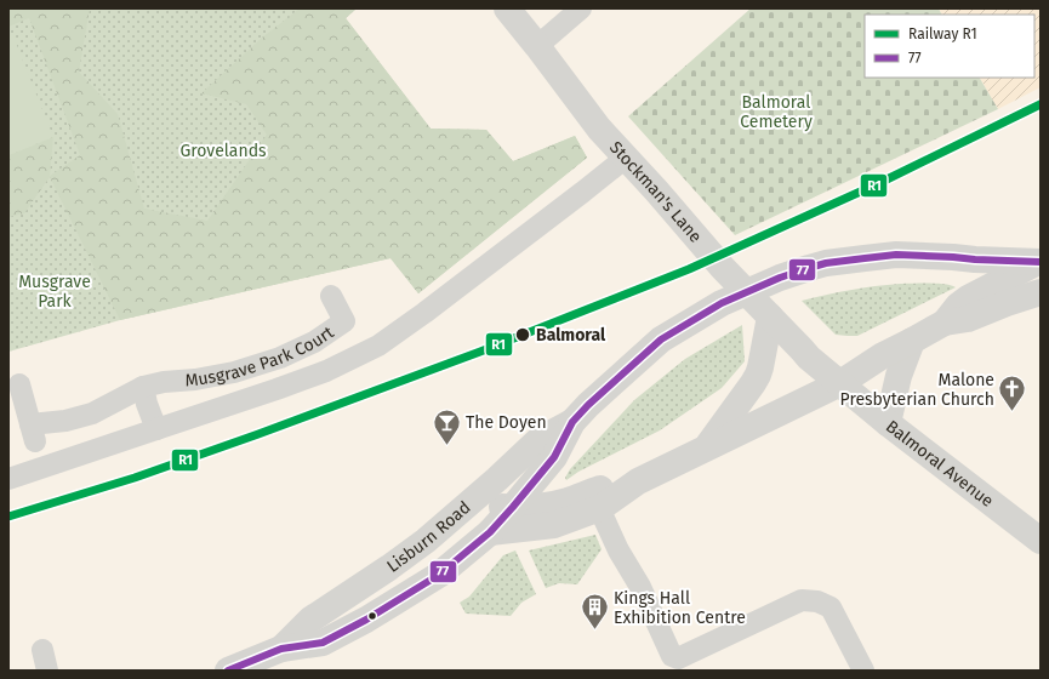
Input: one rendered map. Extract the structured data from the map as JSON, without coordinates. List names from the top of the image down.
{
  "streets": {
    "main road": ["Stockman's Lane", "Balmoral Avenue", "Lisburn Road"],
    "street": ["Musgrave Park Court"]
  },
  "crossings": [
    ["Stockman's Lane", "Balmoral Avenue"]
  ],
  "parks": ["Balmoral Cemetery", "Grovelands", "Musgrave Park"],
  "places": {
    "other": ["Balmoral"],
    "church": ["Malone Presbyterian Church"],
    "bar": ["The Doyen"],
    "building": ["Kings Hall Exhibition Centre"]
  },
  "lines": ["rail line R1", "transit line 77"],
  "legend": ["Railway R1", "77"]
}
